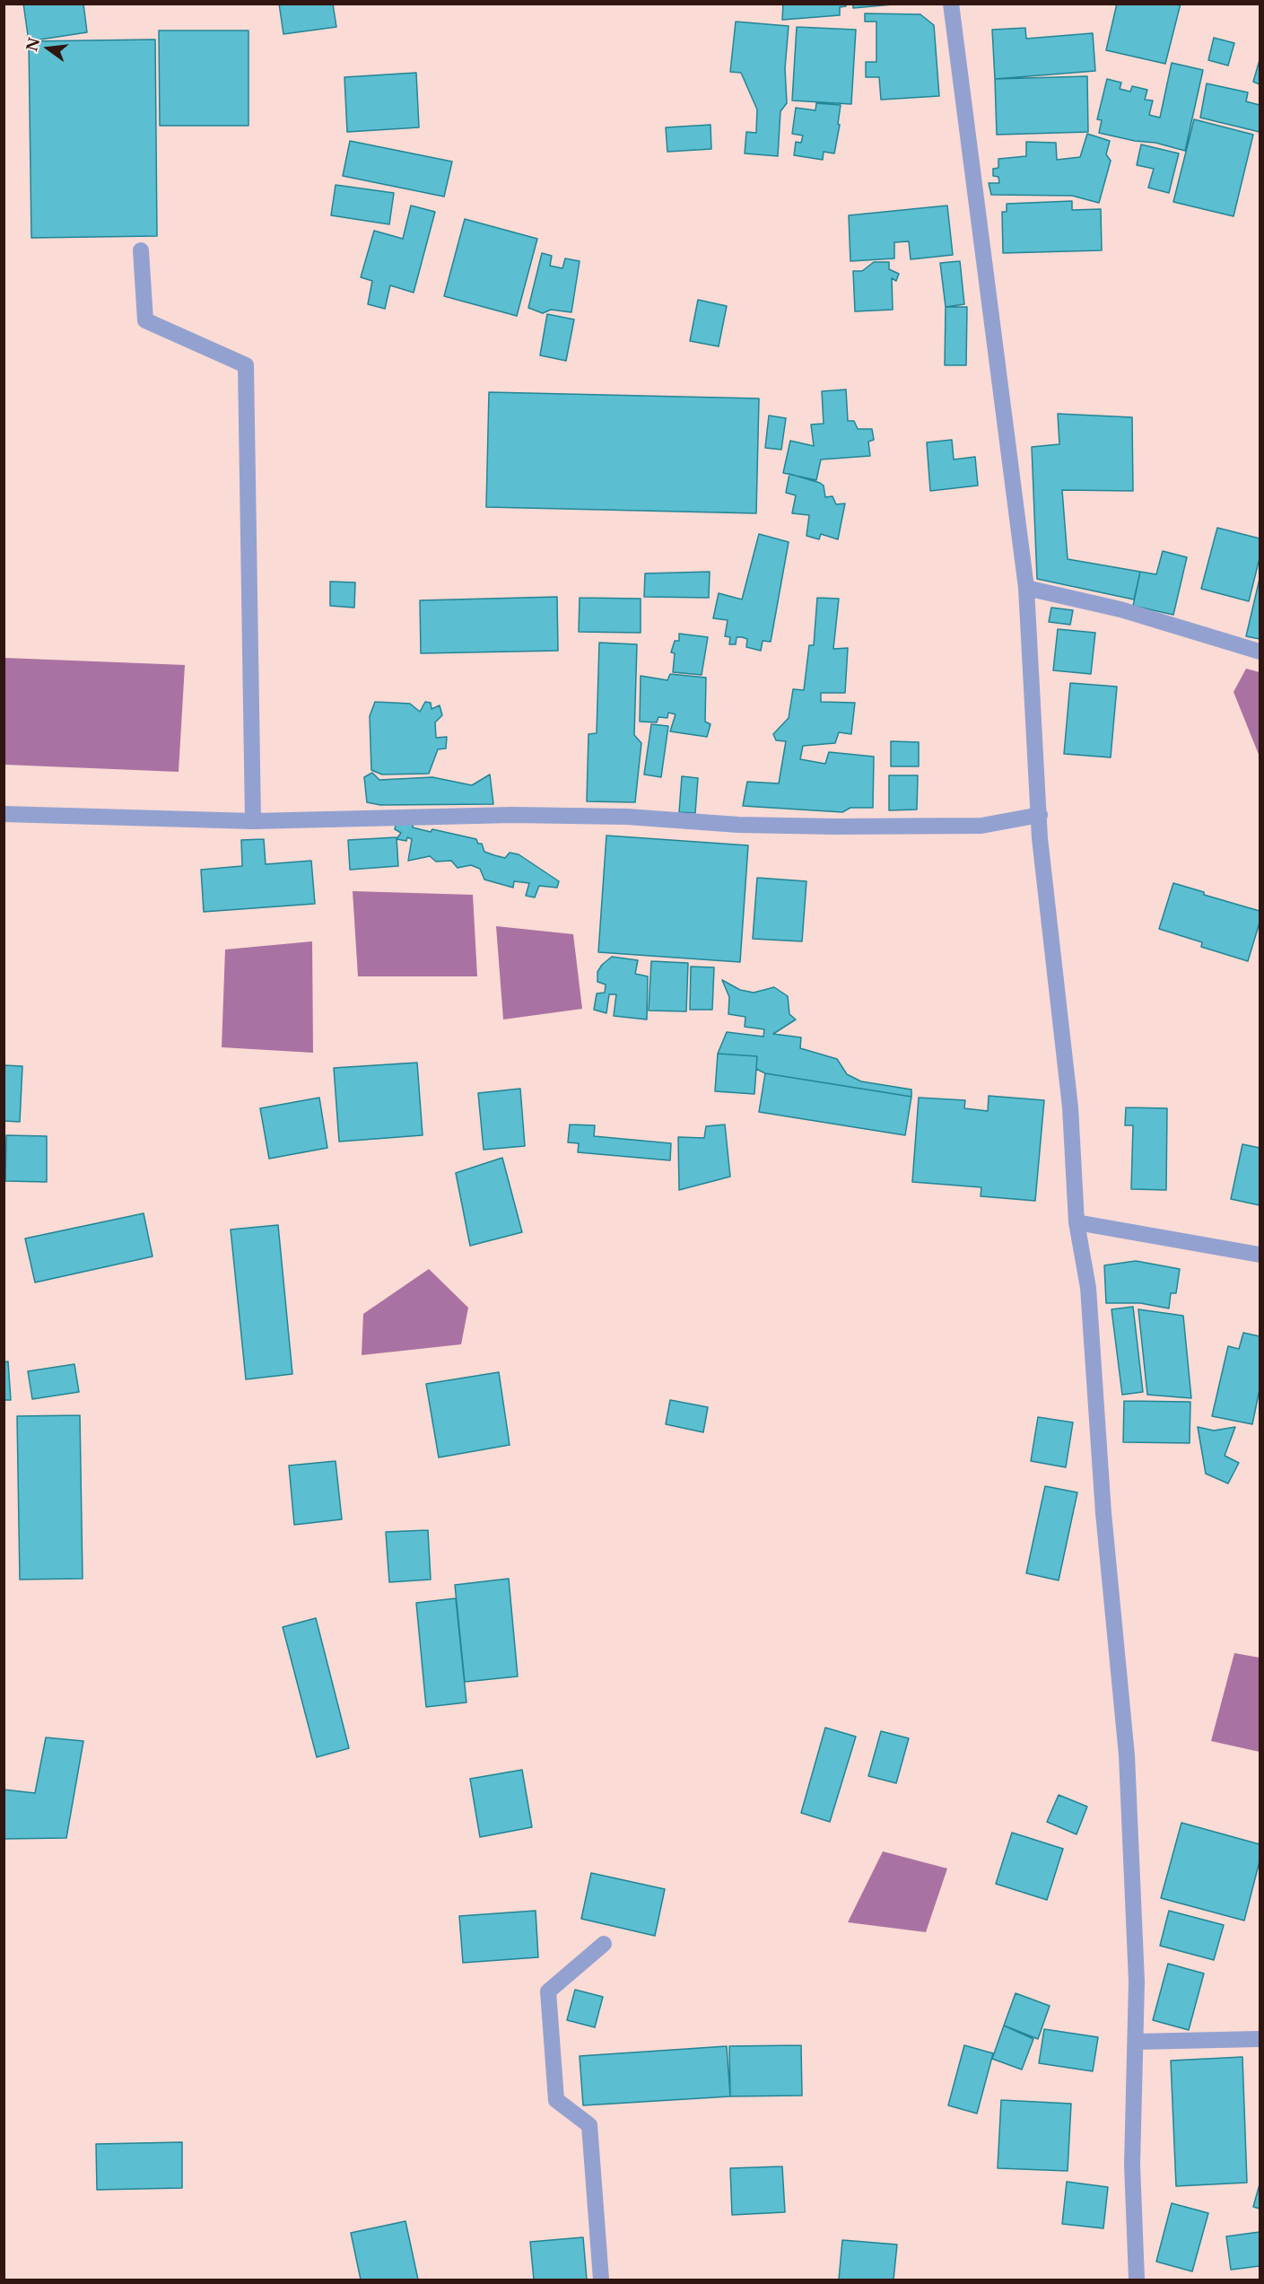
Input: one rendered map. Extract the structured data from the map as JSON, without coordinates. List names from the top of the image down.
{
  "north": "left"
}
